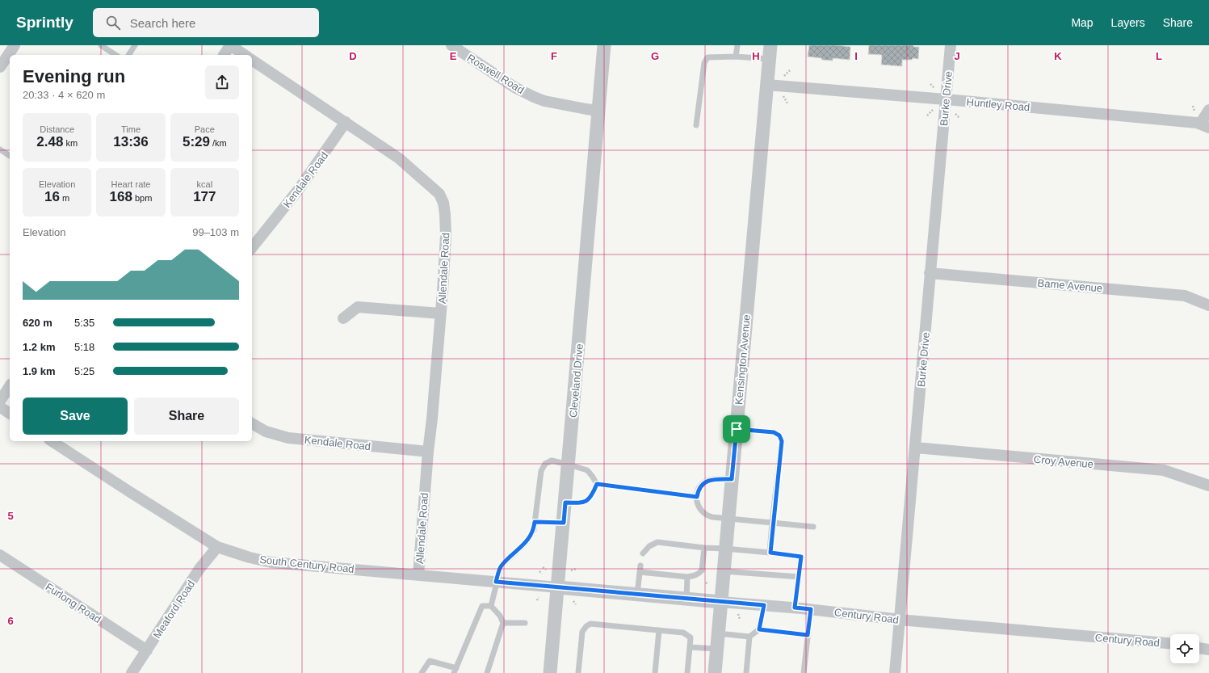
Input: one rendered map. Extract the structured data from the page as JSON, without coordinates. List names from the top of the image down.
{
  "streets": {
    "street": [
      "Roswell Road",
      "Burke Drive",
      "Huntley Road",
      "Kendale Road",
      "Allendale Road",
      "Bame Avenue",
      "Kensington Avenue",
      "Cleveland Drive",
      "Croy Avenue",
      "South Century Road",
      "Furlong Road",
      "Meaford Road",
      "Century Road"
    ]
  },
  "crossings": [
    ["Roswell Road", "Cleveland Drive"],
    ["Burke Drive", "Huntley Road"],
    ["Burke Drive", "Bame Avenue"],
    ["Burke Drive", "Croy Avenue"],
    ["Burke Drive", "Century Road"],
    ["Huntley Road", "Kensington Avenue"],
    ["Kendale Road", "Allendale Road"],
    ["Allendale Road", "South Century Road"],
    ["Kensington Avenue", "Century Road"],
    ["Cleveland Drive", "South Century Road"],
    ["Cleveland Drive", "Century Road"],
    ["South Century Road", "Meaford Road"],
    ["South Century Road", "Century Road"],
    ["Furlong Road", "Meaford Road"]
  ],
  "page": {
    "header": "Sprintly",
    "search": "Search here",
    "nav": ["Map", "Layers", "Share"],
    "heading": ["Evening run", "20:33 · 4 × 620 m"],
    "stats": [
      ["Distance", "2.48 km"],
      ["Time", "13:36"],
      ["Pace", "5:29 /km"],
      ["Elevation", "16 m"],
      ["Heart rate", "168 bpm"],
      ["kcal", "177"]
    ],
    "chart": ["Elevation", "99–103 m"],
    "list": [
      {
        "name": "620 m",
        "note": "5:35"
      },
      {
        "name": "1.2 km",
        "note": "5:18"
      },
      {
        "name": "1.9 km",
        "note": "5:25"
      }
    ],
    "buttons": ["Save", "Share"]
  },
  "grid": {
    "columns": [
      "D",
      "E",
      "F",
      "G",
      "H",
      "I",
      "J",
      "K",
      "L"
    ],
    "rows": ["5", "6"]
  }
}
